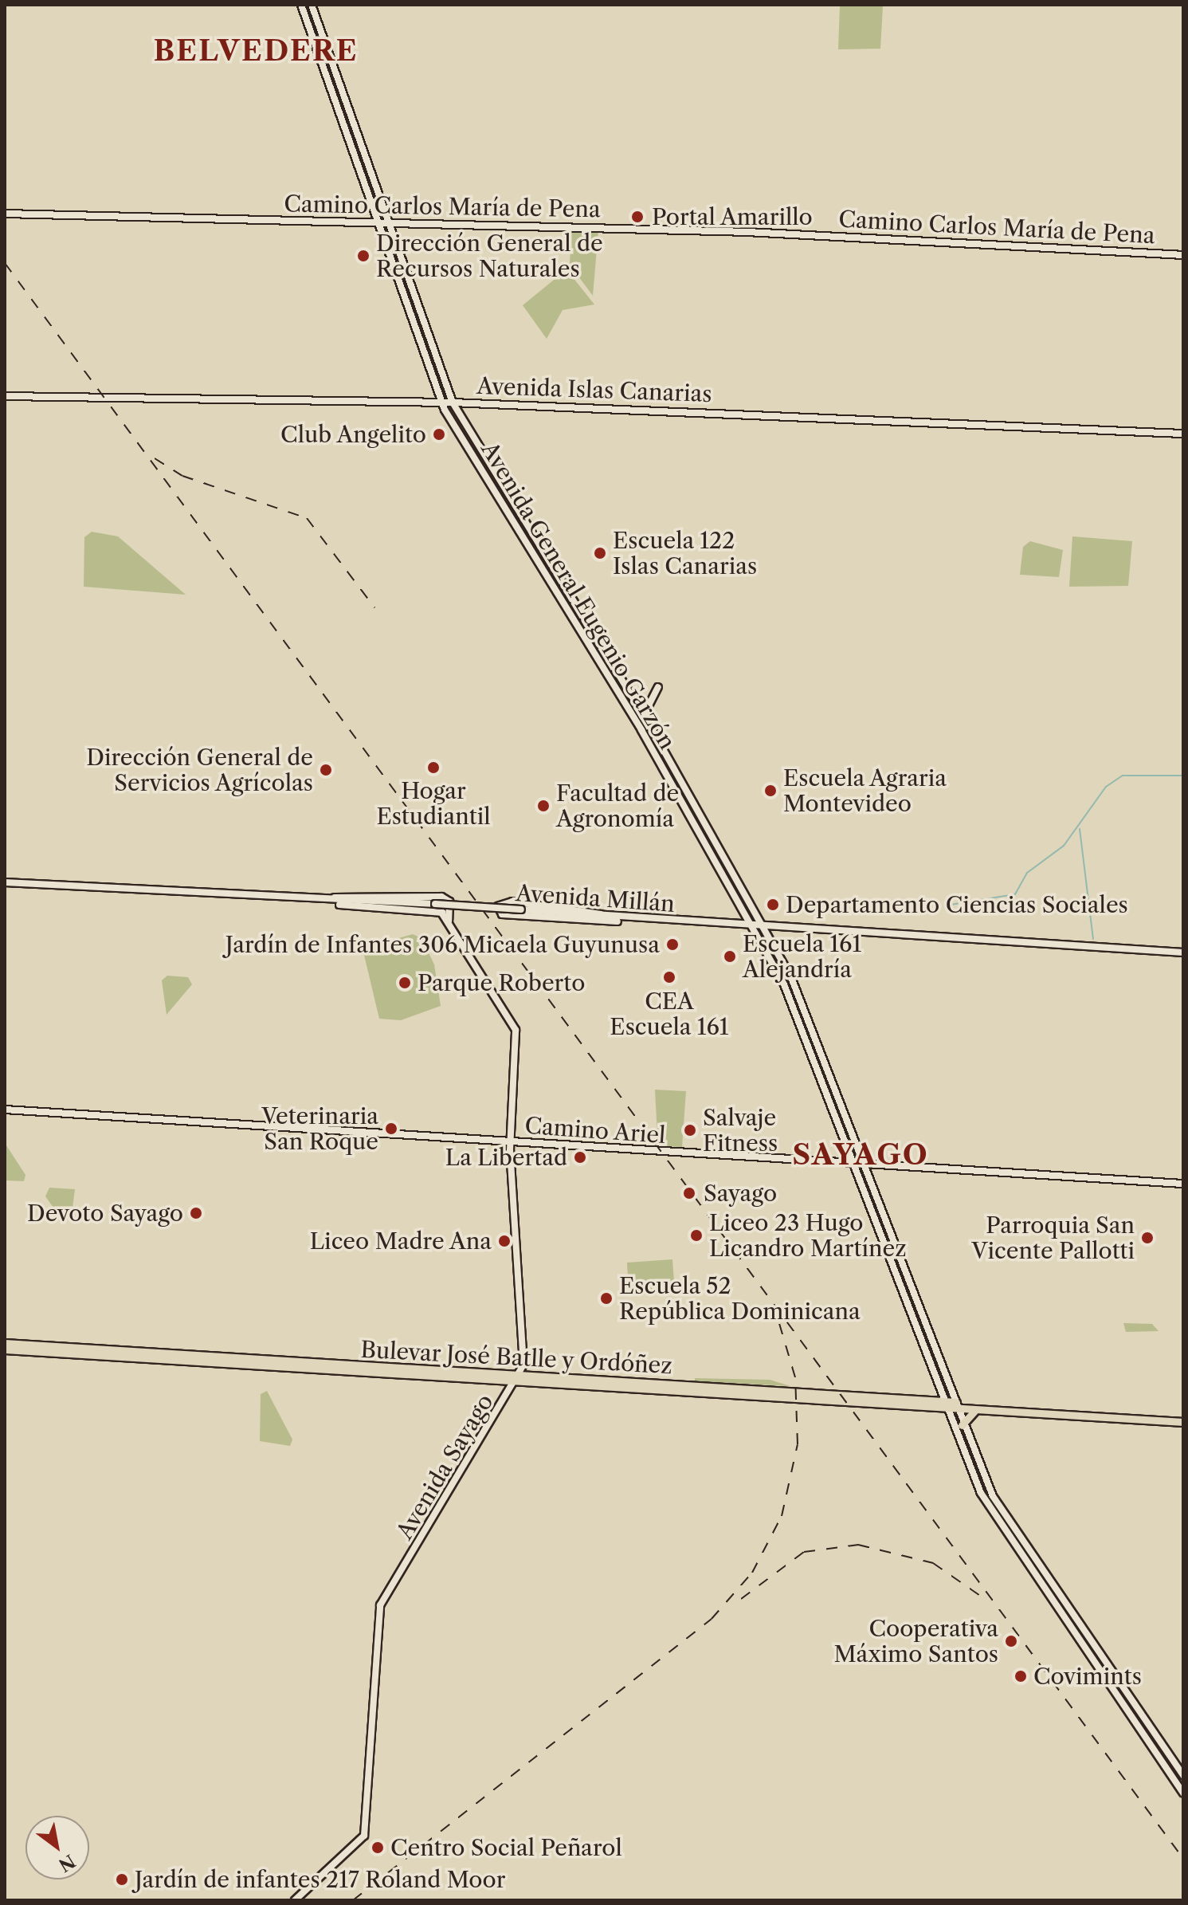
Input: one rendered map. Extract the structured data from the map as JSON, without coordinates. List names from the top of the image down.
{
  "streets": {
    "main road": [
      "Camino Carlos María de Pena",
      "Avenida Islas Canarias",
      "Avenida General Eugenio Garzón",
      "Avenida Millán",
      "Camino Ariel",
      "Bulevar José Batlle y Ordóñez",
      "Avenida Sayago"
    ]
  },
  "crossings": [
    ["Camino Carlos María de Pena", "Avenida General Eugenio Garzón"],
    ["Avenida Islas Canarias", "Avenida General Eugenio Garzón"],
    ["Avenida General Eugenio Garzón", "Avenida Millán"],
    ["Avenida General Eugenio Garzón", "Camino Ariel"],
    ["Avenida General Eugenio Garzón", "Bulevar José Batlle y Ordóñez"],
    ["Bulevar José Batlle y Ordóñez", "Avenida Sayago"]
  ],
  "districts": ["BELVEDERE", "SAYAGO"],
  "places": [
    "Portal Amarillo",
    "Dirección General de Recursos Naturales",
    "Club Angelito",
    "Escuela 122 Islas Canarias",
    "Hogar Estudiantil",
    "Dirección General de Servicios Agrícolas",
    "Escuela Agraria Montevideo",
    "Facultad de Agronomía",
    "Departamento Ciencias Sociales",
    "Jardín de Infantes 306 Micaela Guyunusa",
    "Escuela 161 Alejandría",
    "CEA Escuela 161",
    "Parque Roberto",
    "Veterinaria San Roque",
    "Salvaje Fitness",
    "La Libertad",
    "Sayago",
    "Devoto Sayago",
    "Liceo 23 Hugo Licandro Martínez",
    "Parroquia San Vicente Pallotti",
    "Liceo Madre Ana",
    "Escuela 52 República Dominicana",
    "Cooperativa Máximo Santos",
    "Covimints",
    "Centro Social Peñarol",
    "Jardín de infantes 217 Roland Moor"
  ],
  "north": "bottom right"
}
